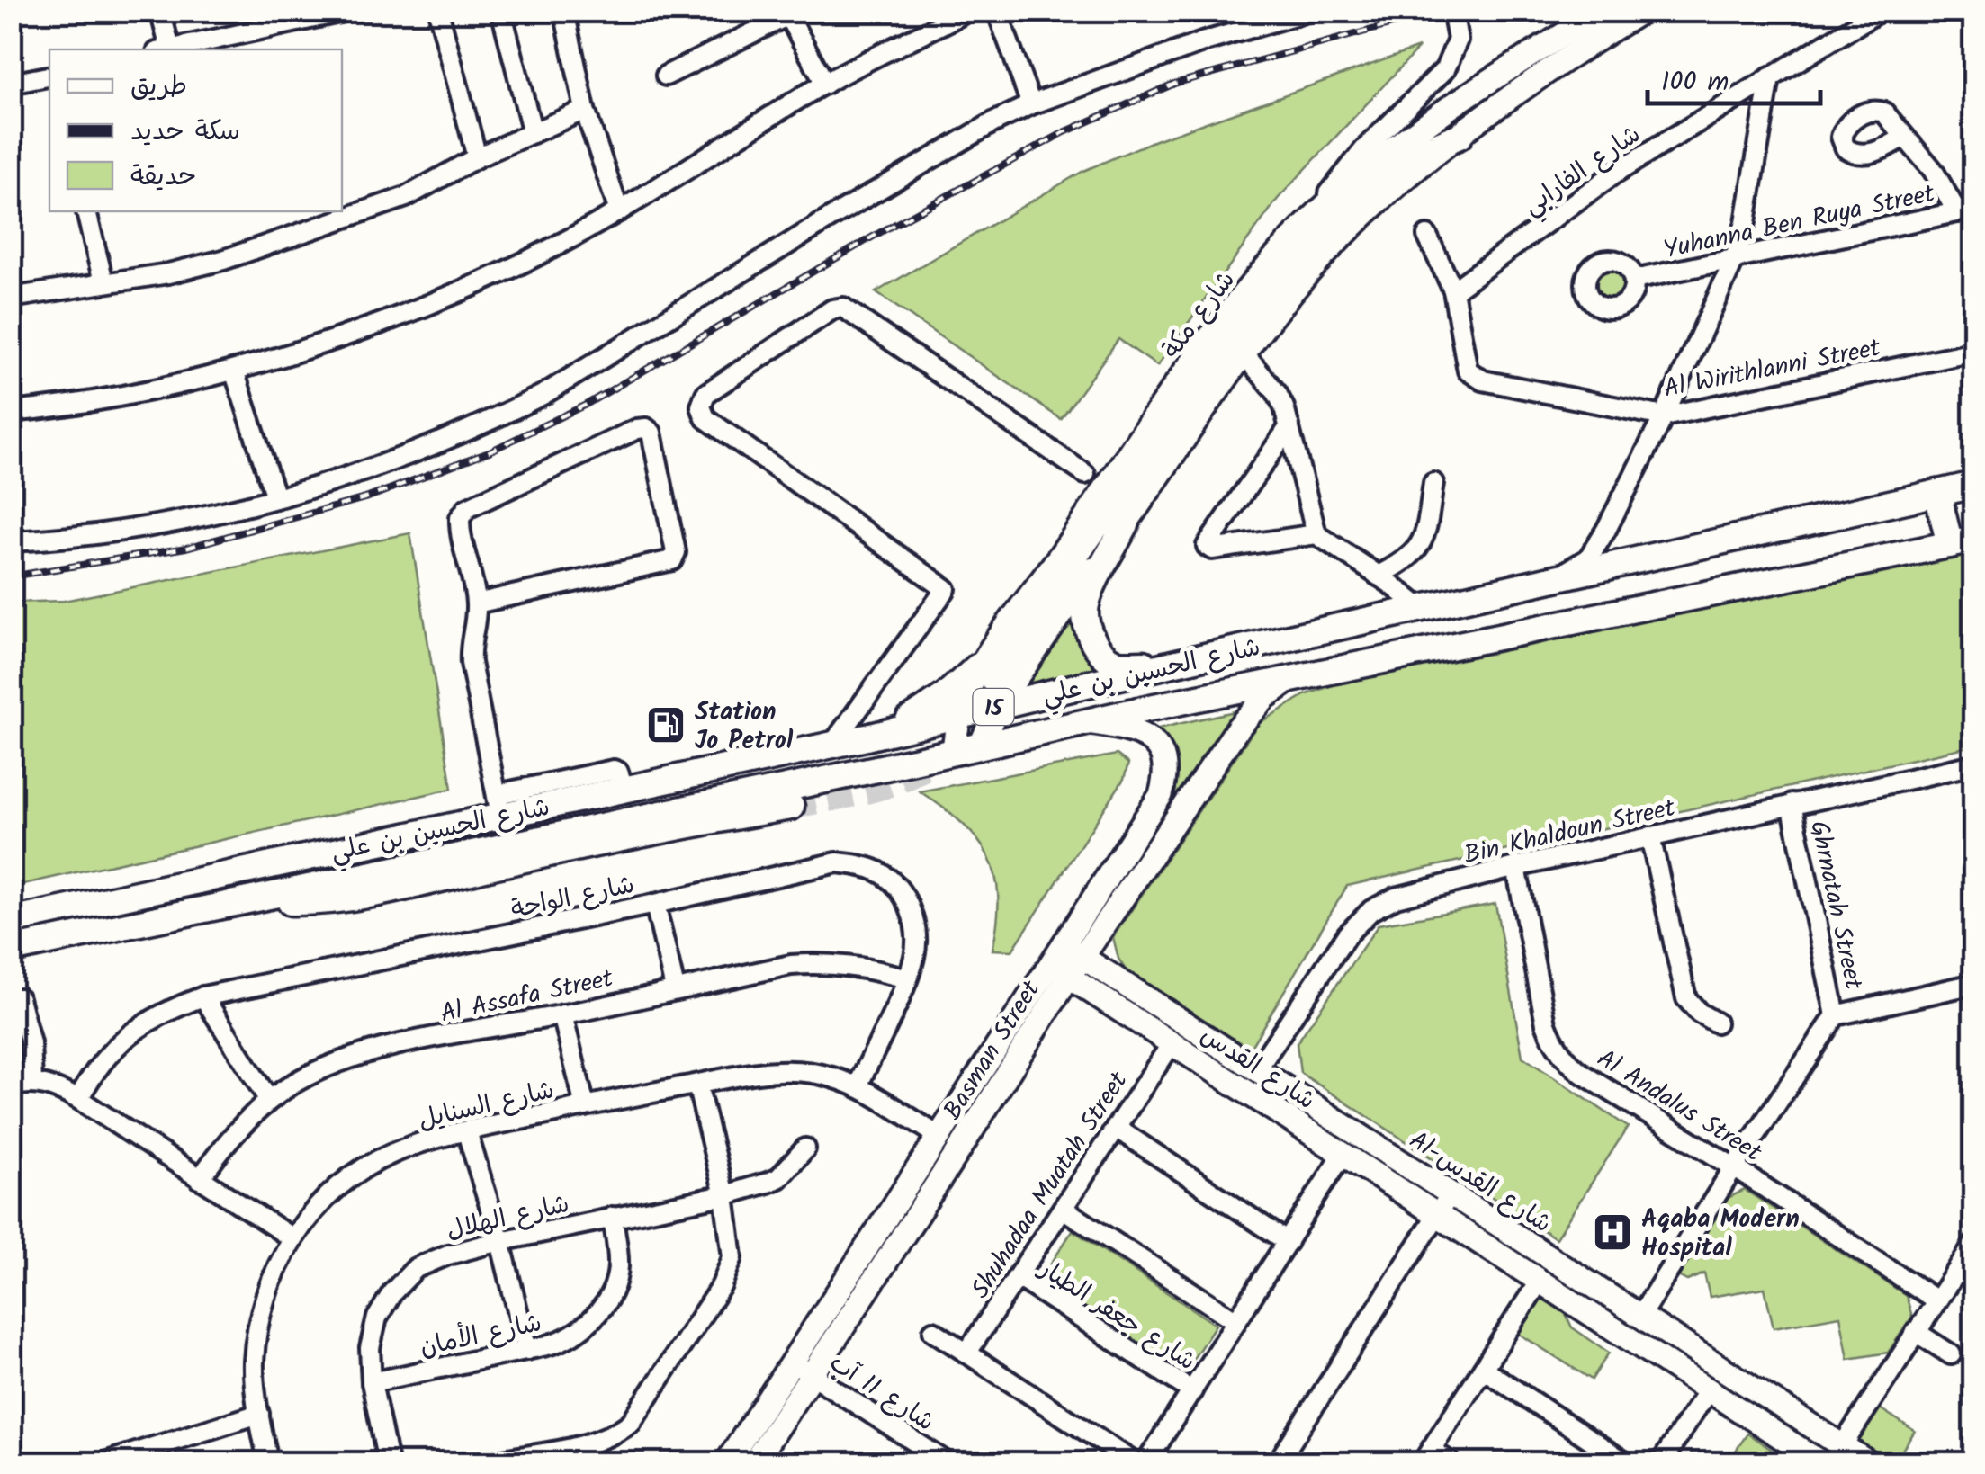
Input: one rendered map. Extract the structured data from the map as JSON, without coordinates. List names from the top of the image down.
{
  "streets": {
    "highway": ["شارع الحسين بن علي", "15"],
    "main road": [
      "شارع مكة",
      "Basman Street",
      "شارع القدس",
      "Al-شارع القدس"
    ],
    "street": [
      "شارع الفارابي",
      "Yuhanna Ben Ruya Street",
      "Al Wirithlanni Street",
      "Bin Khaldoun Street",
      "شارع الواحة",
      "Ghrnatah Street",
      "Al Assafa Street",
      "شارع السنايل",
      "Al Andalus Street",
      "Shuhadaa Muatah Street",
      "شارع الهلال",
      "شارع جعفر الطيار",
      "شارع الأمان",
      "شارع 11 آب"
    ]
  },
  "crossings": [
    ["شارع الفارابي", "Al Wirithlanni Street"],
    ["شارع مكة", "شارع الحسين بن علي"],
    ["شارع الحسين بن علي", "Basman Street"],
    ["Bin Khaldoun Street", "Ghrnatah Street"],
    ["Bin Khaldoun Street", "Al Andalus Street"],
    ["Bin Khaldoun Street", "Al-شارع القدس"],
    ["شارع الواحة", "Al Assafa Street"],
    ["شارع الواحة", "شارع السنايل"],
    ["Basman Street", "شارع القدس"],
    ["Basman Street", "شارع السنايل"],
    ["Basman Street", "Al-شارع القدس"],
    ["Basman Street", "شارع 11 آب"],
    ["شارع القدس", "Al-شارع القدس"],
    ["شارع القدس", "Shuhadaa Muatah Street"],
    ["Shuhadaa Muatah Street", "شارع جعفر الطيار"],
    ["شارع الهلال", "شارع الأمان"]
  ],
  "places": {
    "fuel station": ["Station Jo Petrol"],
    "hospital": ["Aqaba Modern Hospital"]
  },
  "legend": ["طريق", "سكة حديد", "حديقة"],
  "scale_bar": "100 m"
}
